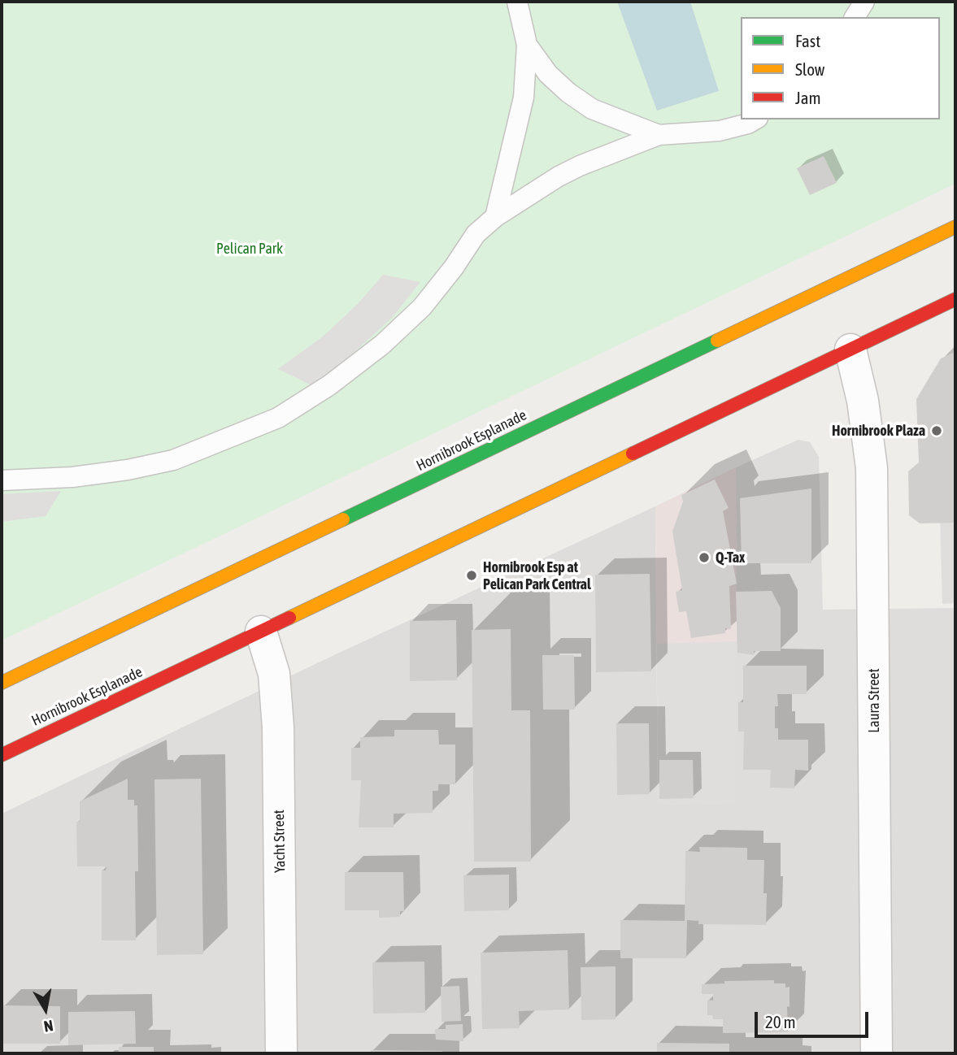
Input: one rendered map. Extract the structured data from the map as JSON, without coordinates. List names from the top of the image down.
{
  "streets": {
    "main road": ["Hornibrook Esplanade"],
    "street": ["Laura Street", "Yacht Street"]
  },
  "crossings": [
    ["Hornibrook Esplanade", "Laura Street"],
    ["Hornibrook Esplanade", "Yacht Street"]
  ],
  "parks": ["Pelican Park"],
  "places": ["Hornibrook Plaza", "Q-Tax", "Hornibrook Esp at Pelican Park Central"],
  "legend": ["Fast", "Slow", "Jam"],
  "scale_bar": "20 m",
  "north": "bottom"
}
